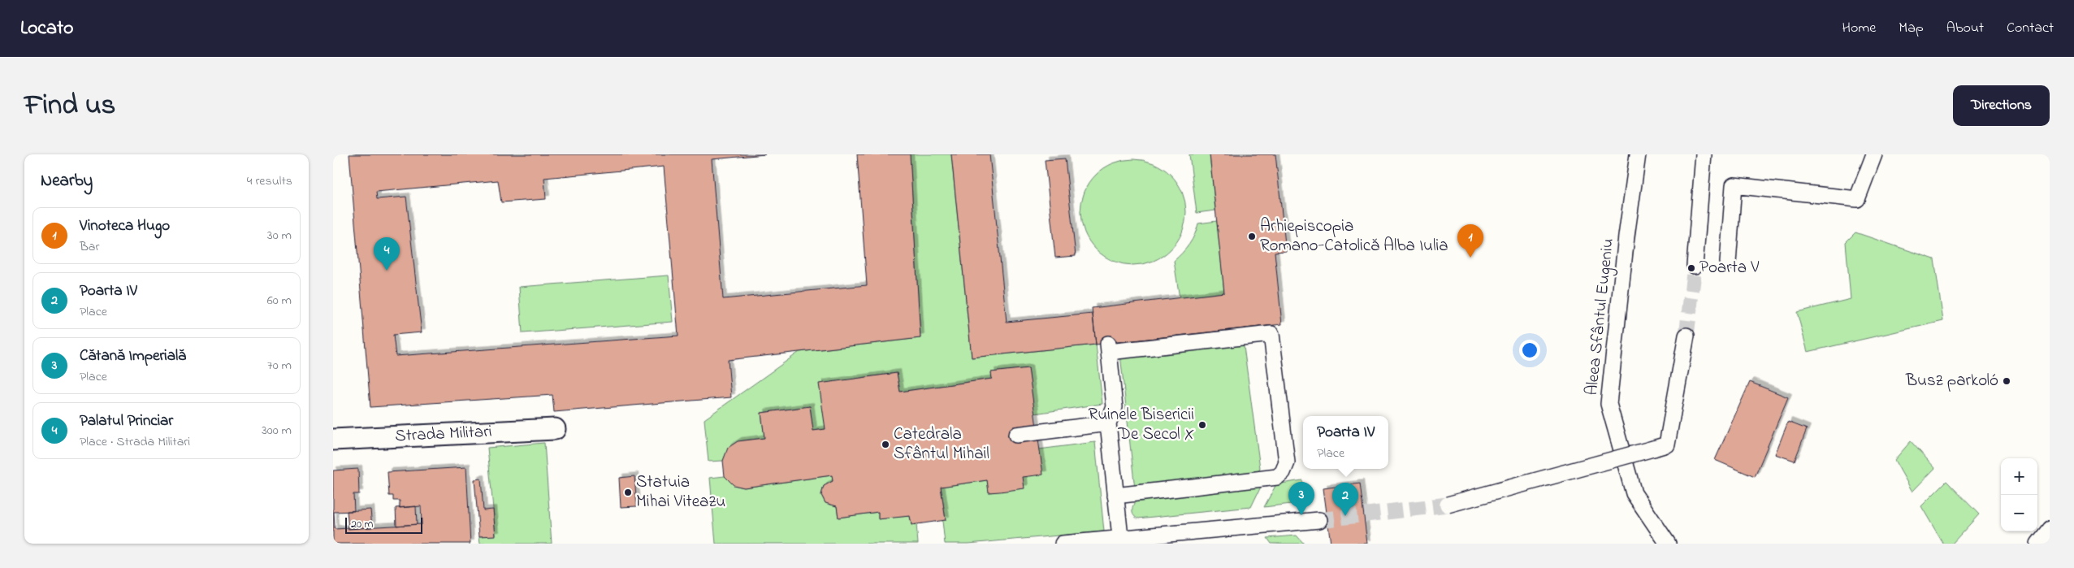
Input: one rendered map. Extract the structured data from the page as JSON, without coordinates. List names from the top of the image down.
{
  "streets": {
    "street": ["Aleea Sfântul Eugeniu", "Strada Militari"]
  },
  "places": [
    "Arhiepiscopia Romano-Catolică Alba Iulia",
    "Poarta V",
    "Busz parkoló",
    "Ruinele Bisericii De Secol X",
    "Catedrala Sfântul Mihail",
    "Statuia Mihai Viteazu"
  ],
  "scale_bar": "20 m",
  "page": {
    "header": "Locato",
    "nav": [
      "Home",
      "Map",
      "About",
      "Contact"
    ],
    "title": "Find us",
    "buttons": "Directions",
    "heading": ["Nearby", "4 results"],
    "list": [
      {
        "mark": "1",
        "name": "Vinoteca Hugo",
        "note": "Bar",
        "value": "30 m"
      },
      {
        "mark": "2",
        "name": "Poarta IV",
        "note": "Place",
        "value": "60 m"
      },
      {
        "mark": "3",
        "name": "Cătană Imperială",
        "note": "Place",
        "value": "70 m"
      },
      {
        "mark": "4",
        "name": "Palatul Princiar",
        "note": "Place · Strada Militari",
        "value": "300 m"
      }
    ],
    "pins": [
      "1",
      "4",
      "3",
      "2"
    ],
    "popup": ["Poarta IV", "Place"],
    "map_buttons": ["+", "−"],
    "scale": "20 m"
  }
}
